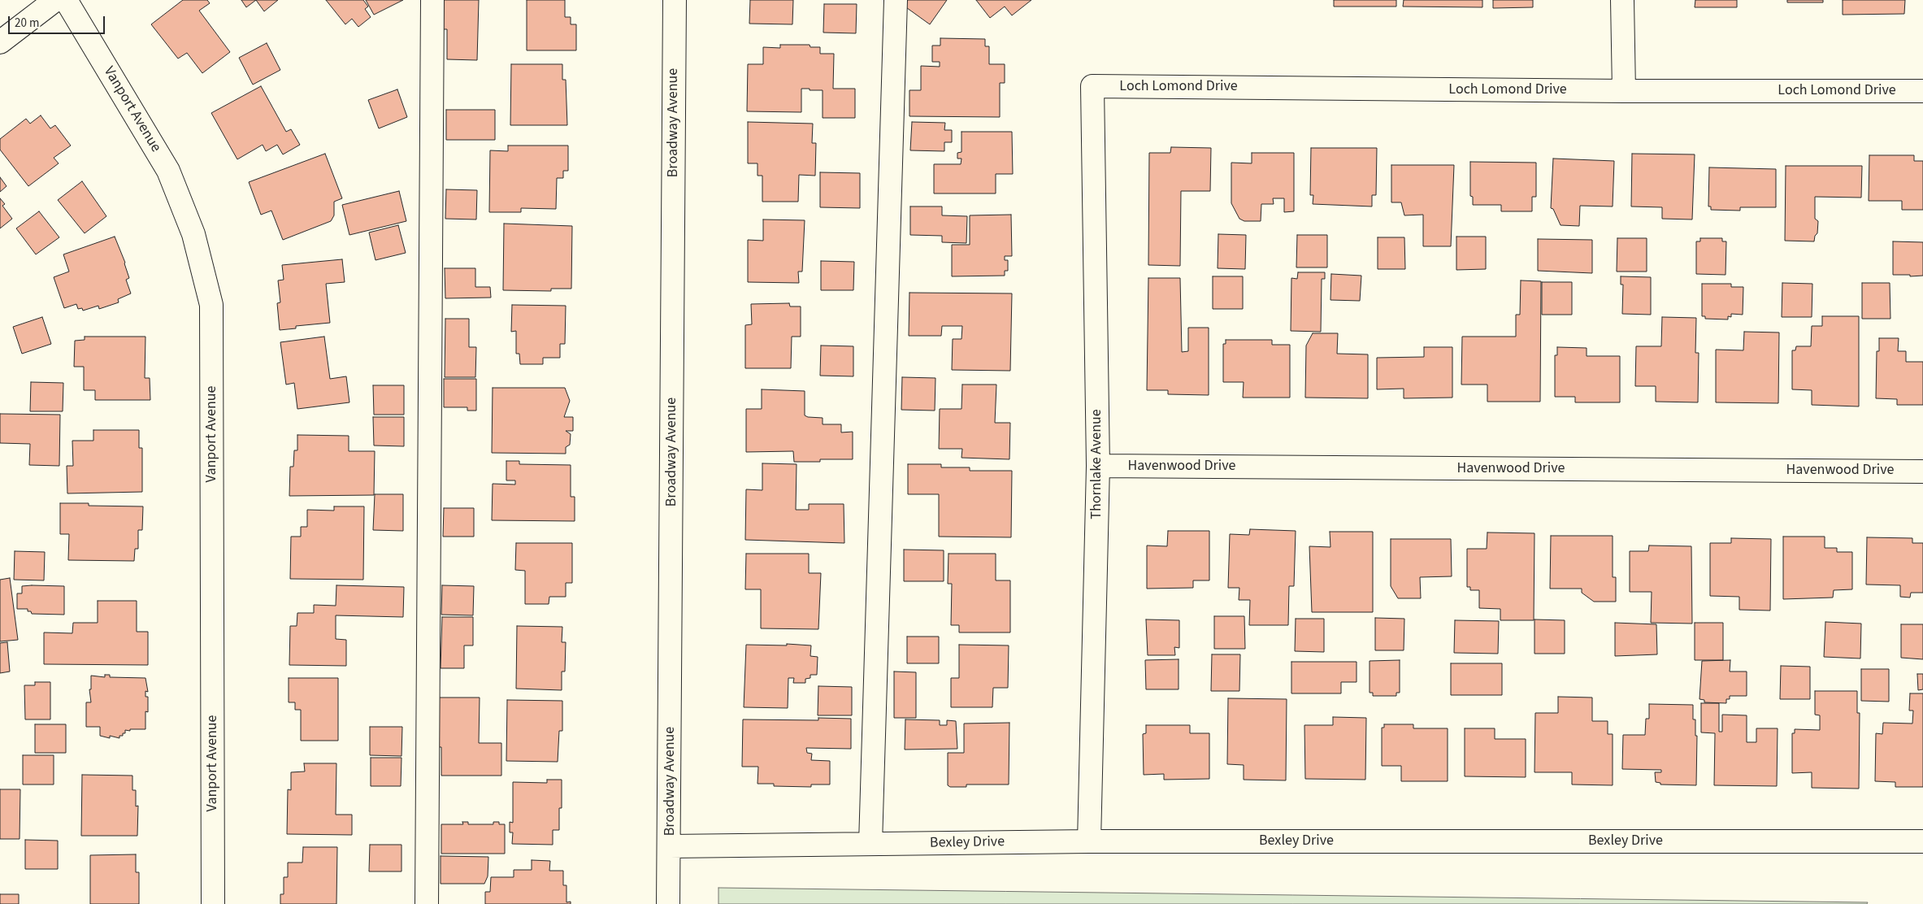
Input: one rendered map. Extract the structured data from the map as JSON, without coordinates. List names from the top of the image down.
{
  "streets": {
    "street": [
      "Loch Lomond Drive",
      "Vanport Avenue",
      "Broadway Avenue",
      "Thornlake Avenue",
      "Havenwood Drive",
      "Bexley Drive"
    ]
  },
  "crossings": [
    ["Loch Lomond Drive", "Thornlake Avenue"],
    ["Broadway Avenue", "Bexley Drive"],
    ["Thornlake Avenue", "Havenwood Drive"],
    ["Thornlake Avenue", "Bexley Drive"]
  ],
  "scale_bar": "20 m"
}
